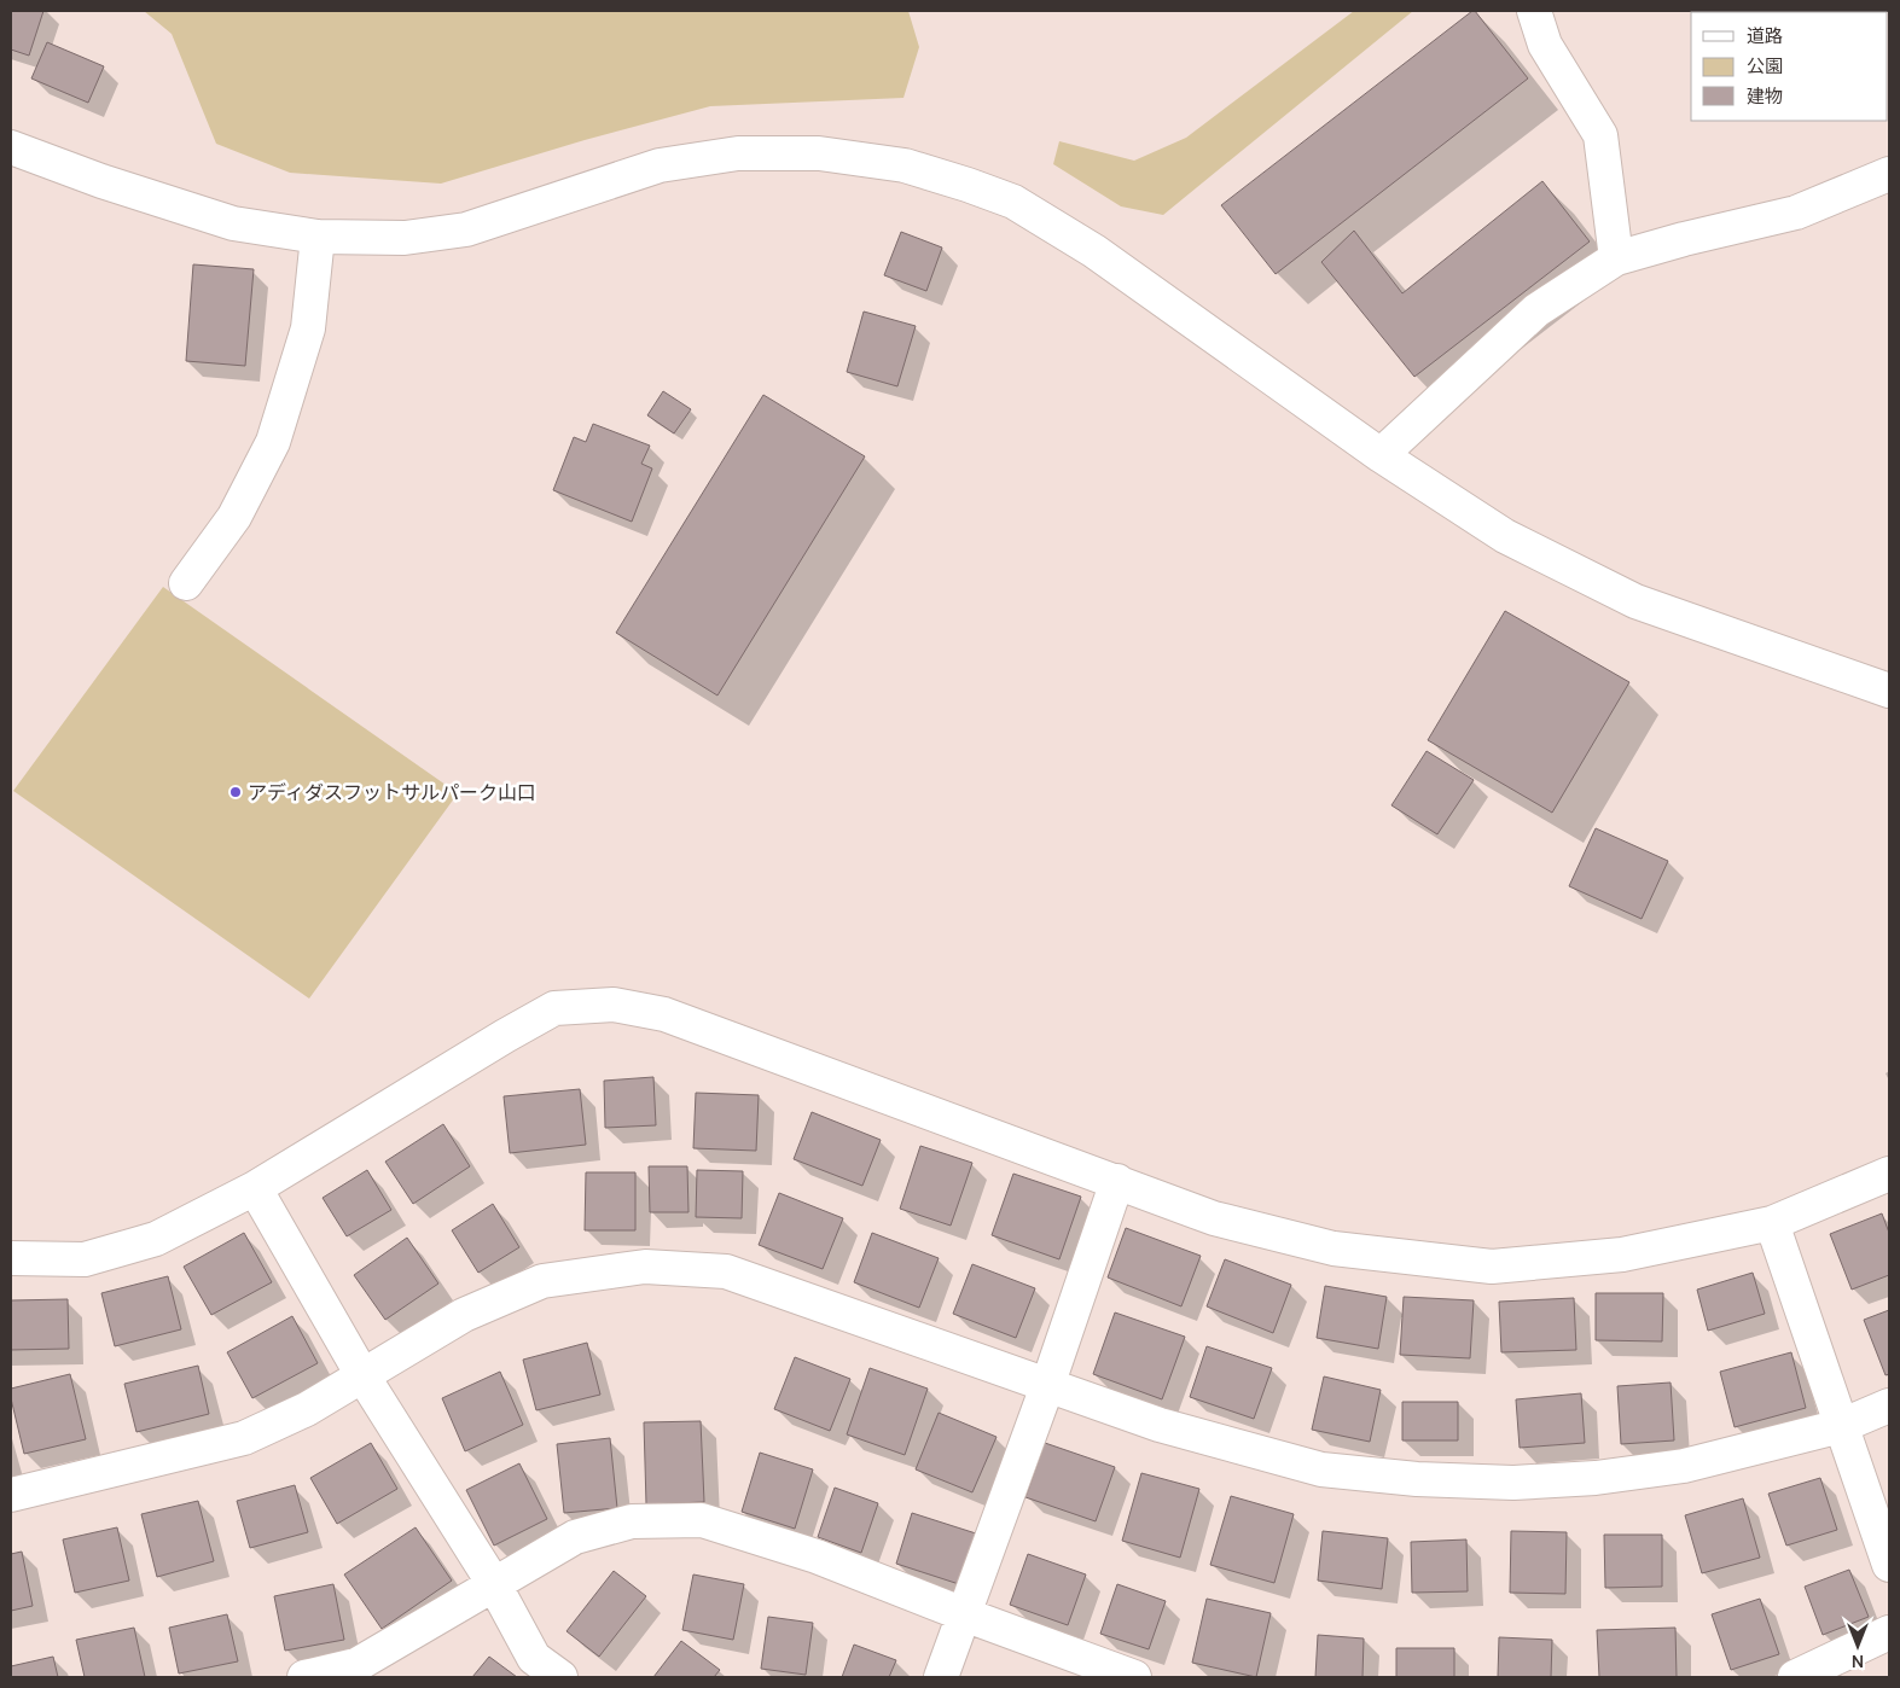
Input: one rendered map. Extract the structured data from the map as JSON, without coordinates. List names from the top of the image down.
{
  "places": ["アディダスフットサルパーク山口"],
  "legend": ["道路", "公園", "建物"],
  "north": "bottom"
}
